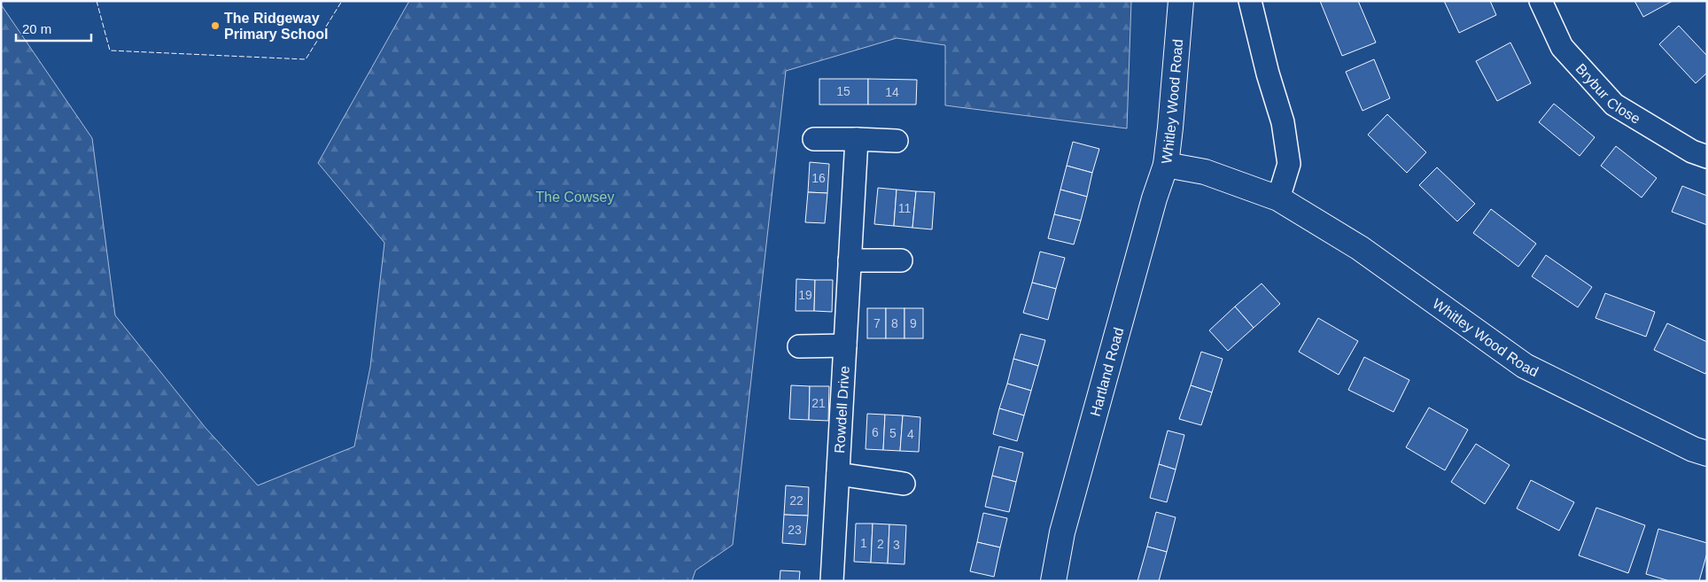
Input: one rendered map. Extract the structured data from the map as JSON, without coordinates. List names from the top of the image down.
{
  "streets": {
    "street": [
      "Brybur Close",
      "Whitley Wood Road",
      "Hartland Road",
      "Rowdell Drive"
    ]
  },
  "crossings": [
    ["Whitley Wood Road", "Hartland Road"]
  ],
  "parks": ["The Cowsey"],
  "places": ["The Ridgeway Primary School"],
  "house_numbers": [
    "15",
    "14",
    "16",
    "11",
    "19",
    "7",
    "8",
    "9",
    "21",
    "6",
    "5",
    "4",
    "22",
    "23",
    "1",
    "2",
    "3"
  ],
  "scale_bar": "20 m"
}
